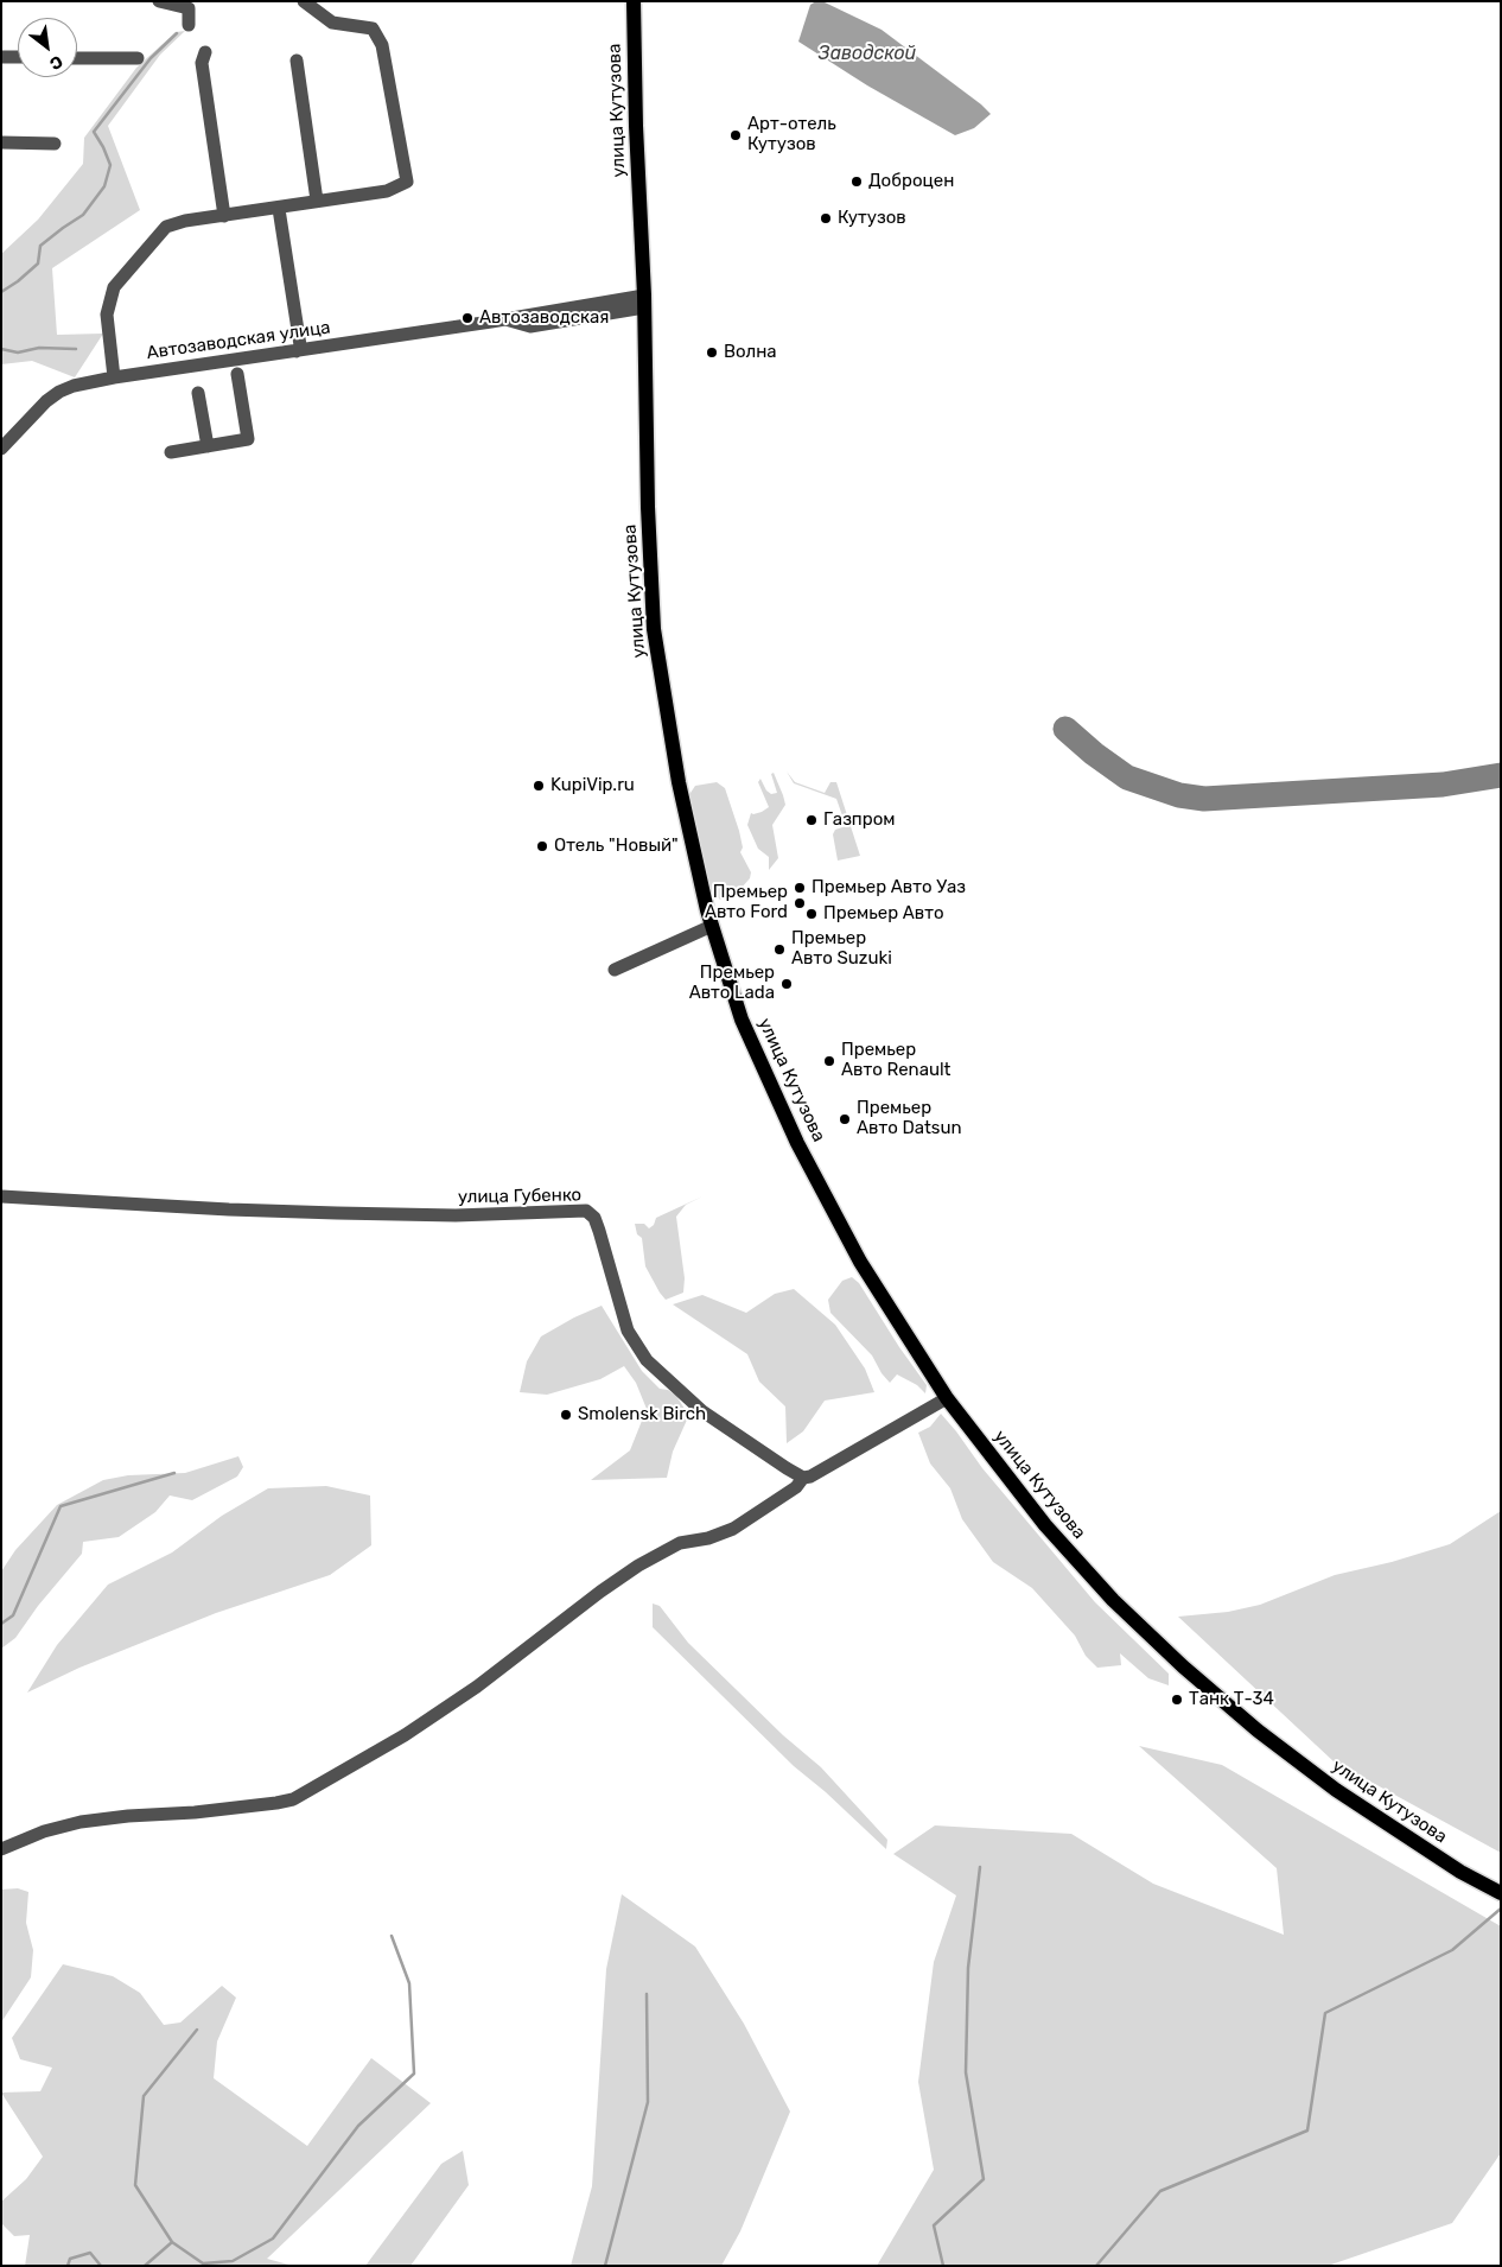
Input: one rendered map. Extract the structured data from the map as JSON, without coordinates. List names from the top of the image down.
{
  "streets": {
    "main road": ["улица Кутузова"],
    "street": ["Автозаводская улица", "улица Губенко"]
  },
  "crossings": [
    ["улица Кутузова", "Автозаводская улица"]
  ],
  "water": ["Заводской"],
  "places": [
    "Арт-отель Кутузов",
    "Доброцен",
    "Кутузов",
    "Автозаводская",
    "Волна",
    "KupiVip.ru",
    "Газпром",
    "Отель \"Новый\"",
    "Премьер Авто Уаз",
    "Премьер Авто Ford",
    "Премьер Авто",
    "Премьер Авто Suzuki",
    "Премьер Авто Lada",
    "Премьер Авто Renault",
    "Премьер Авто Datsun",
    "Smolensk Birch",
    "Танк Т-34"
  ],
  "north": "bottom right"
}
